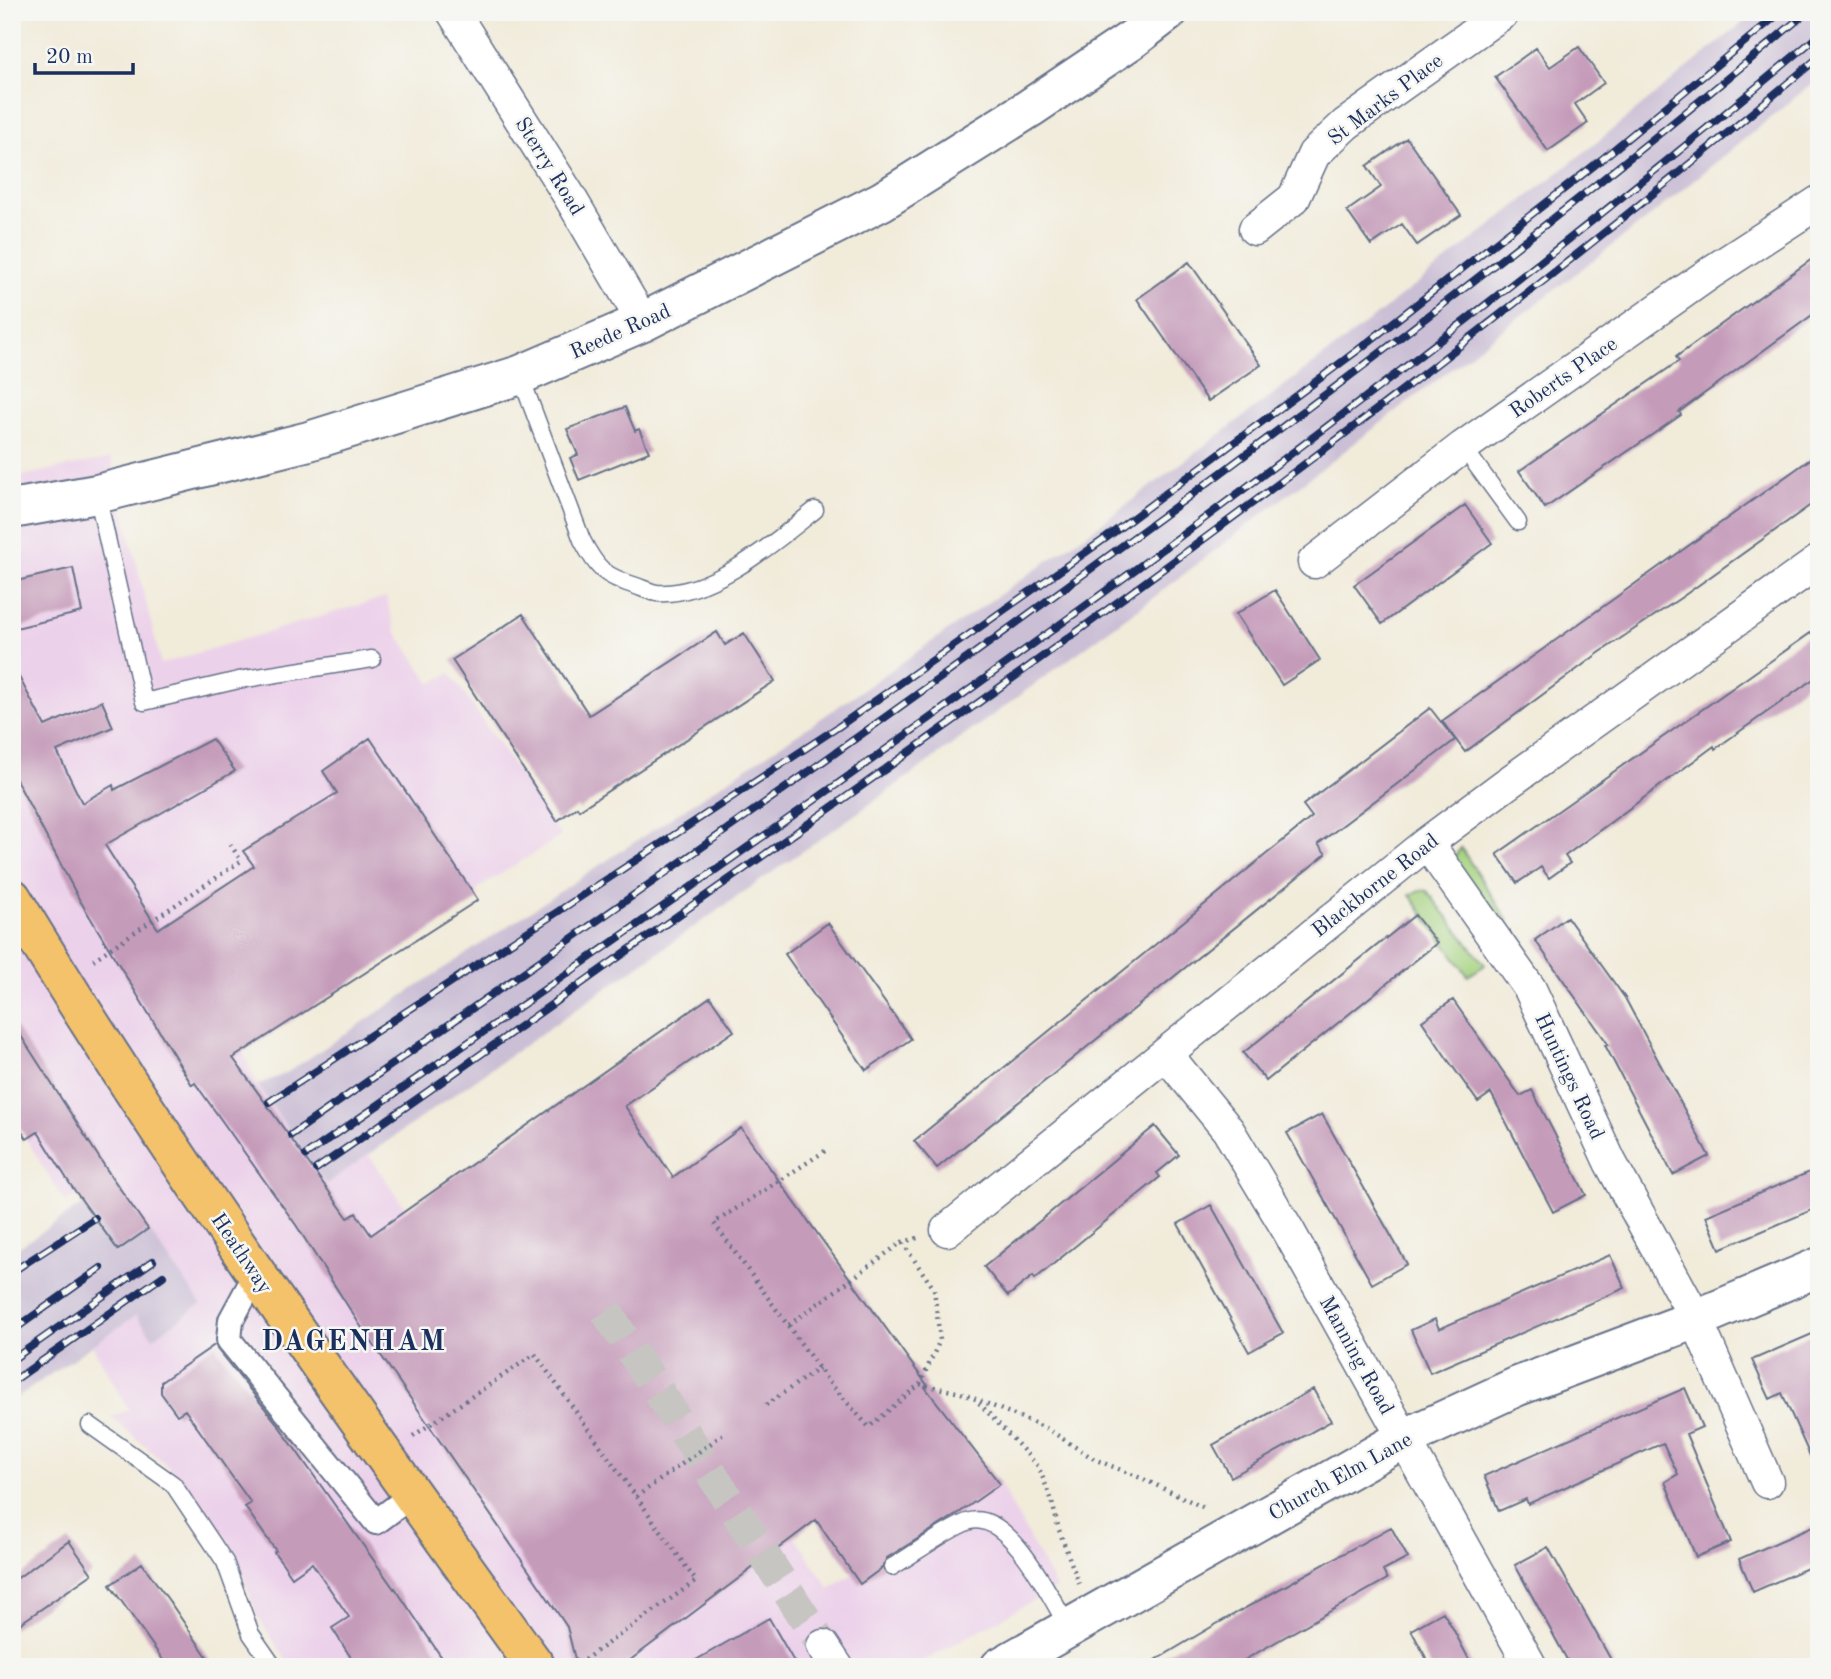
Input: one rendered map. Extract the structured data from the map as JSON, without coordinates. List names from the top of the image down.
{
  "streets": {
    "main road": ["Heathway"],
    "street": [
      "St Marks Place",
      "Sterry Road",
      "Reede Road",
      "Roberts Place",
      "Blackborne Road",
      "Huntings Road",
      "Manning Road",
      "Church Elm Lane"
    ]
  },
  "crossings": [
    ["Sterry Road", "Reede Road"],
    ["Blackborne Road", "Huntings Road"],
    ["Blackborne Road", "Manning Road"],
    ["Huntings Road", "Church Elm Lane"],
    ["Manning Road", "Church Elm Lane"]
  ],
  "districts": ["DAGENHAM"],
  "scale_bar": "20 m"
}
